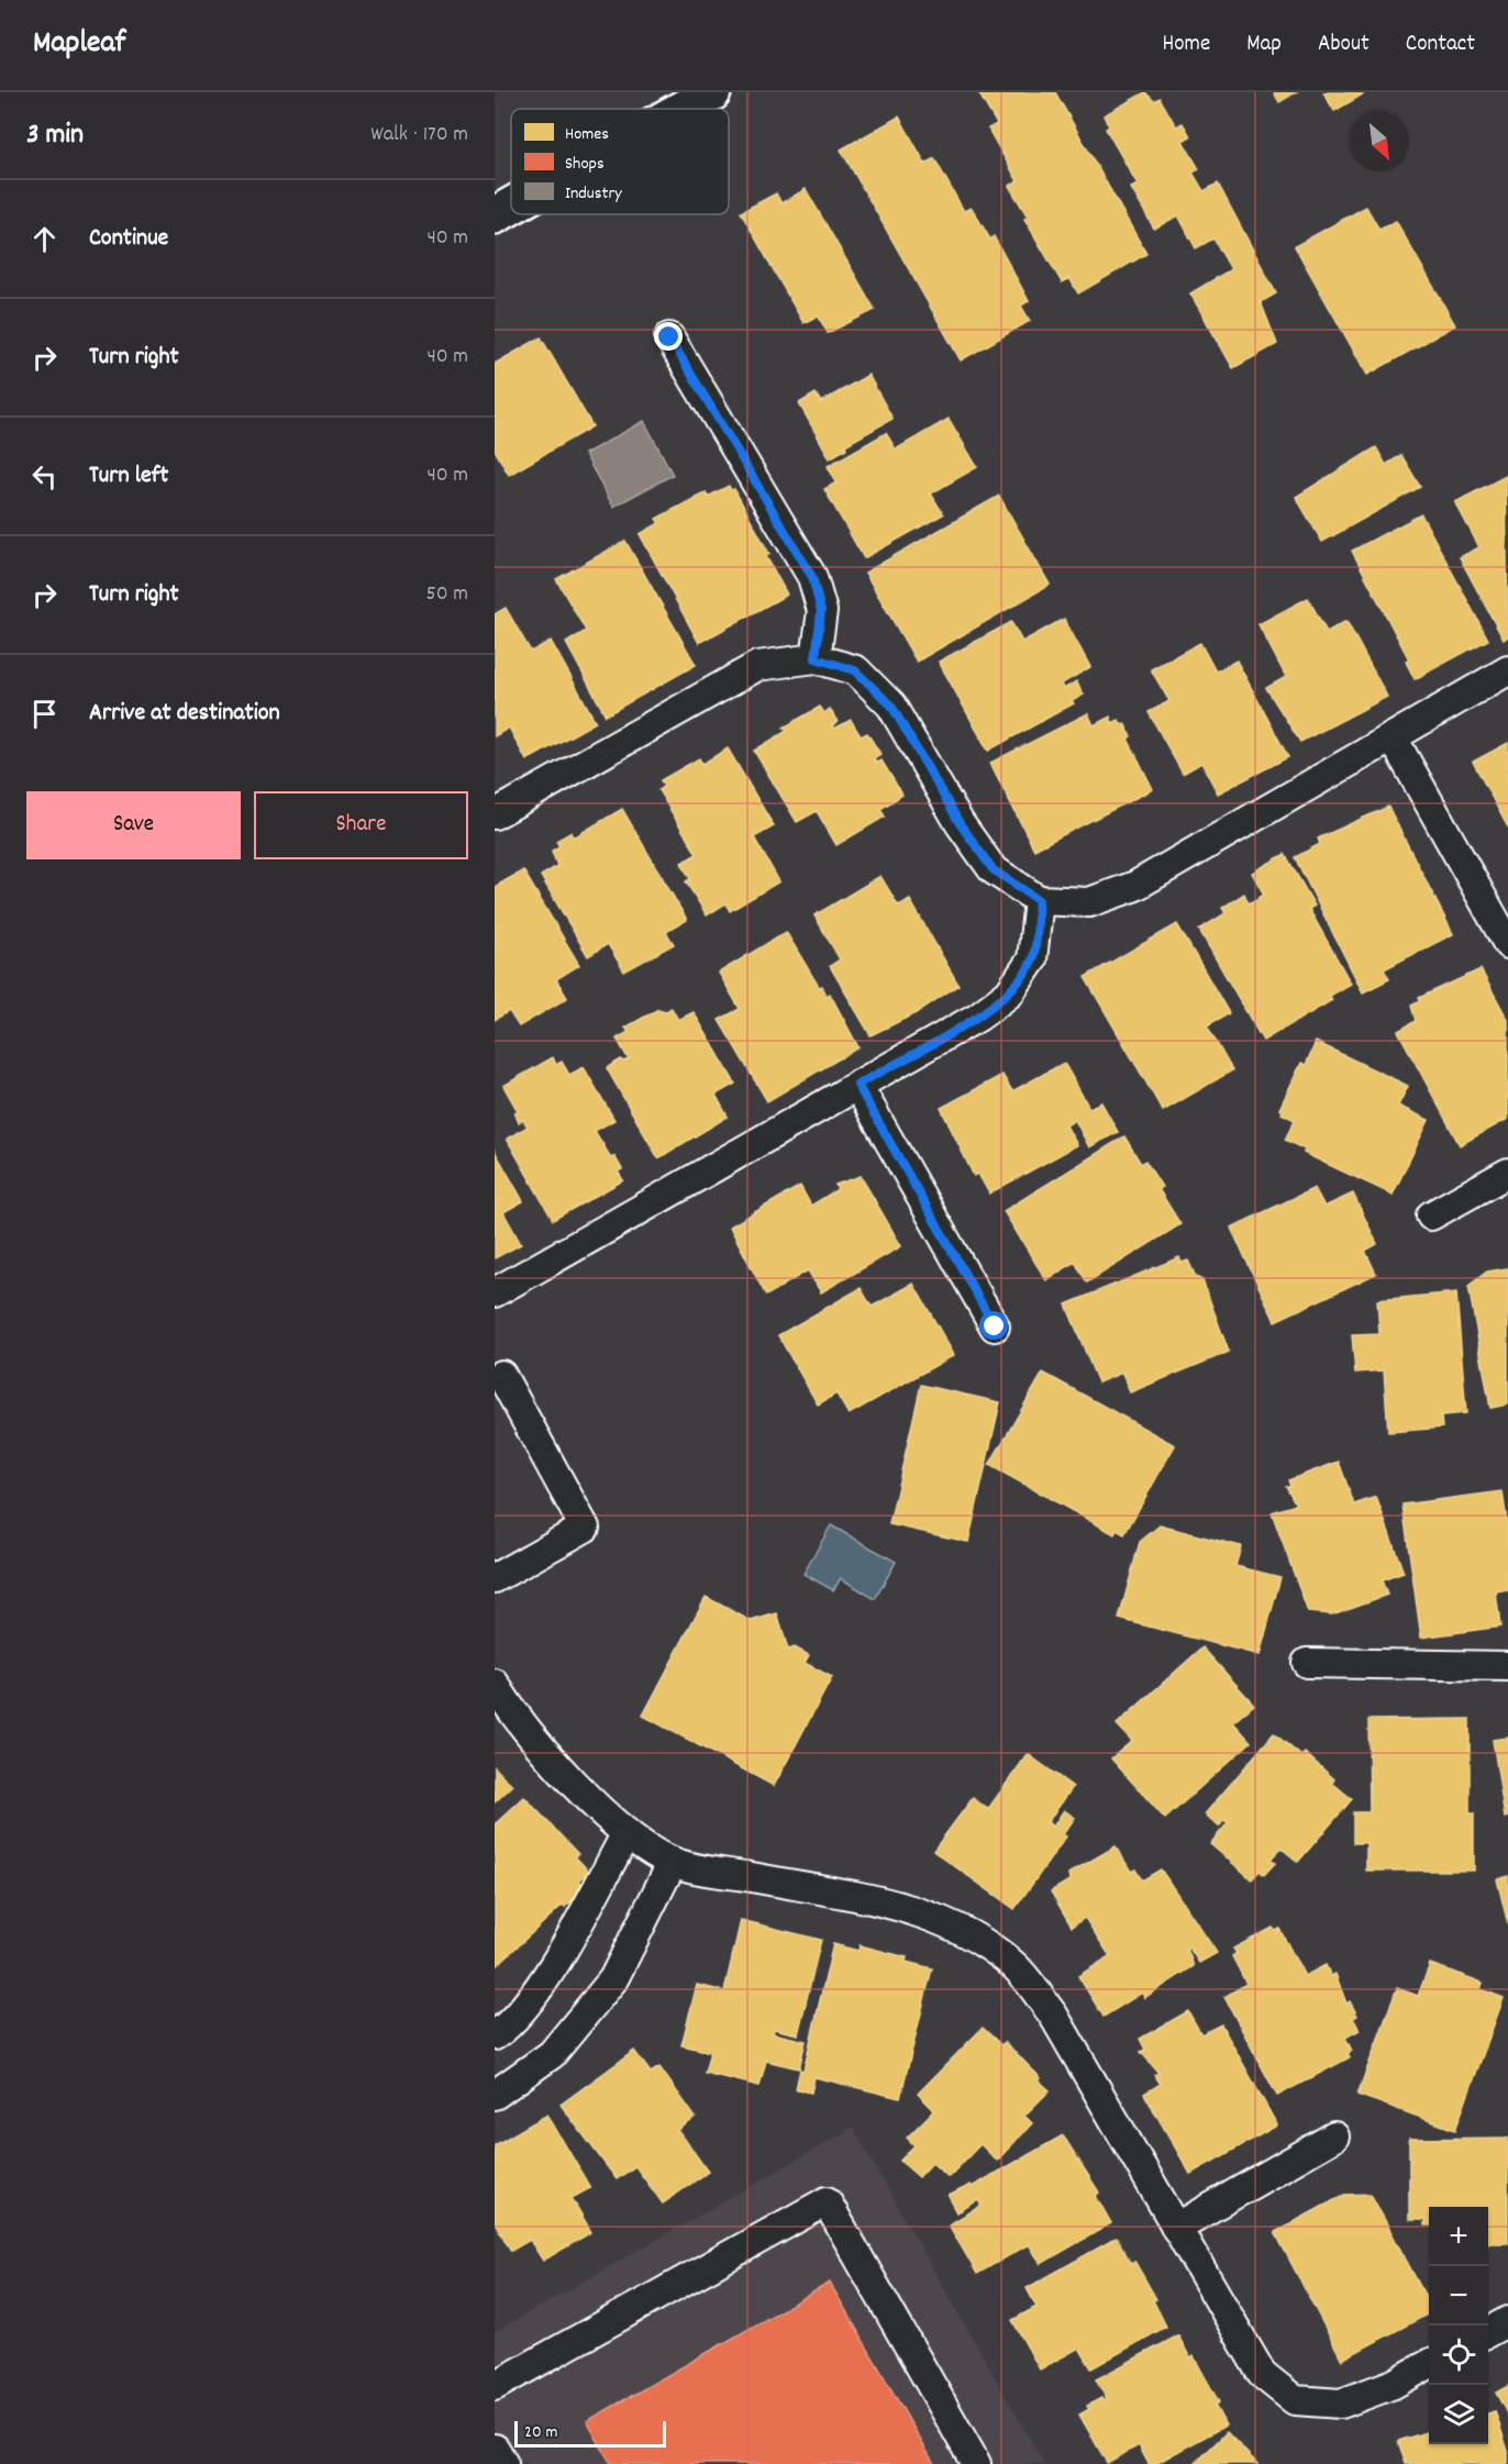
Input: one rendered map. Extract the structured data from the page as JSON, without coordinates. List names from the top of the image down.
{
  "legend": ["Homes", "Shops", "Industry"],
  "scale_bar": "20 m",
  "north": "bottom right",
  "page": {
    "header": "Mapleaf",
    "nav": [
      "Home",
      "Map",
      "About",
      "Contact"
    ],
    "heading": ["3 min", "Walk · 170 m"],
    "list": [
      ["Continue", "40 m"],
      ["Turn right", "40 m"],
      ["Turn left", "40 m"],
      ["Turn right", "50 m"],
      "Arrive at destination"
    ],
    "buttons": ["Save", "Share"],
    "map_buttons": ["+", "−"],
    "scale": "20 m"
  }
}
